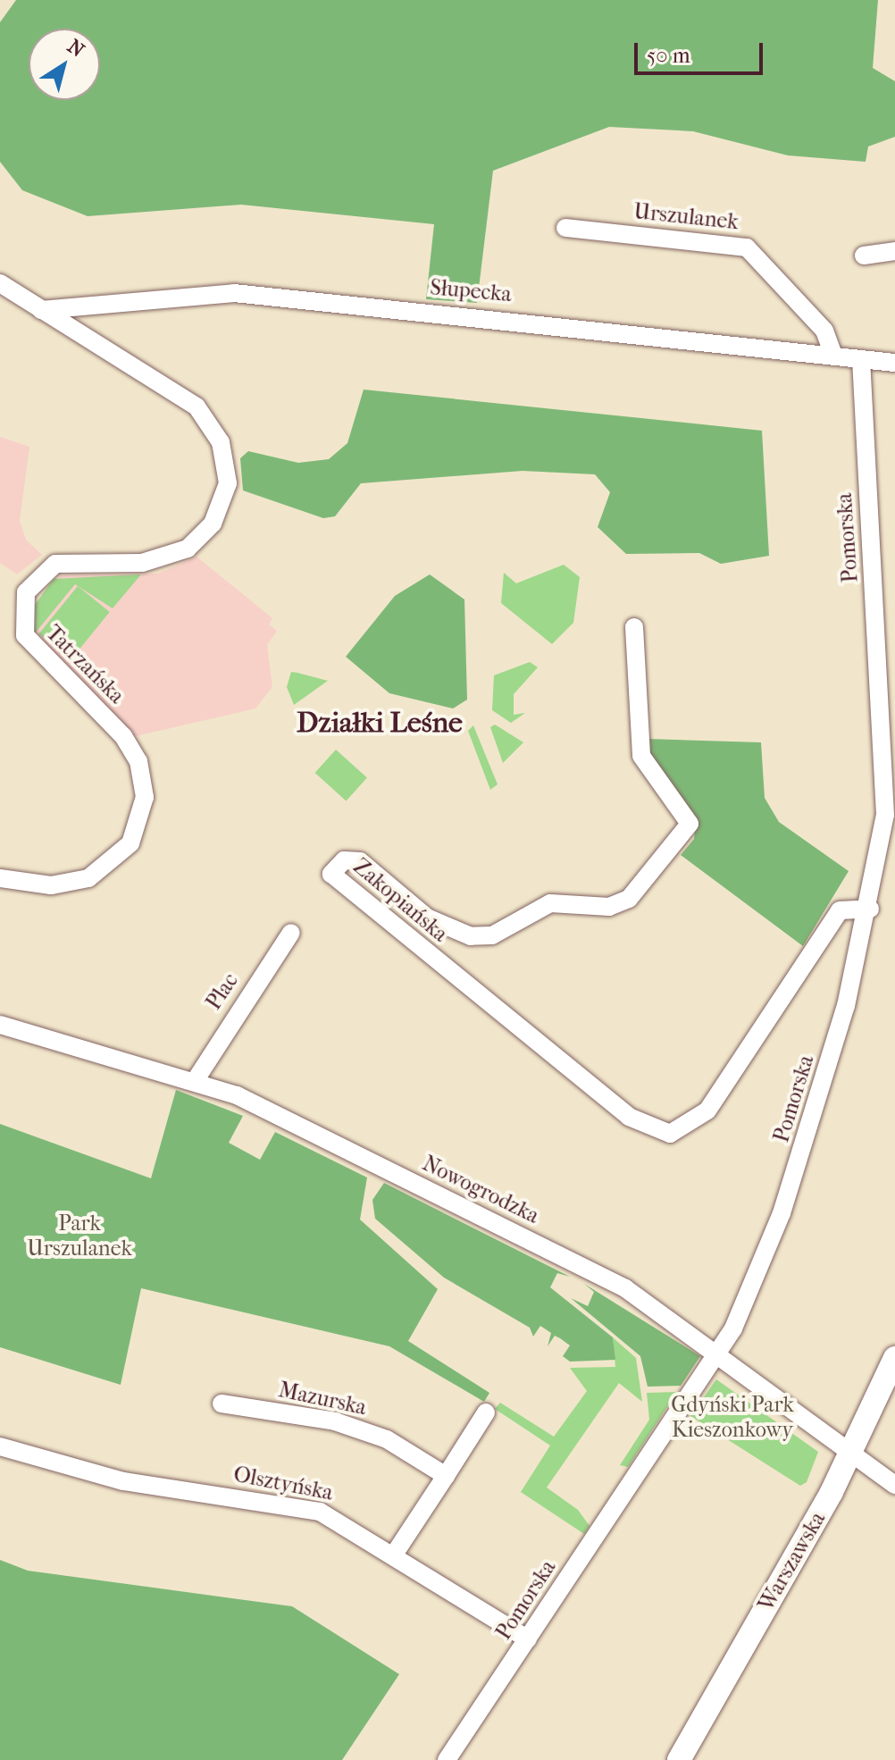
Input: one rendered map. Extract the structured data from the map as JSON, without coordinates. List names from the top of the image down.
{
  "streets": {
    "street": [
      "Urszulanek",
      "Słupecka",
      "Pomorska",
      "Tatrzańska",
      "Zakopiańska",
      "Plac",
      "Nowogrodzka",
      "Mazurska",
      "Olsztyńska",
      "Warszawska"
    ]
  },
  "crossings": [
    ["Urszulanek", "Słupecka"],
    ["Słupecka", "Pomorska"],
    ["Słupecka", "Tatrzańska"],
    ["Pomorska", "Zakopiańska"],
    ["Pomorska", "Nowogrodzka"],
    ["Pomorska", "Olsztyńska"],
    ["Plac", "Nowogrodzka"],
    ["Nowogrodzka", "Warszawska"]
  ],
  "districts": ["Działki Leśne"],
  "parks": ["Park Urszulanek", "Gdyński Park Kieszonkowy"],
  "scale_bar": "50 m",
  "north": "top right"
}
